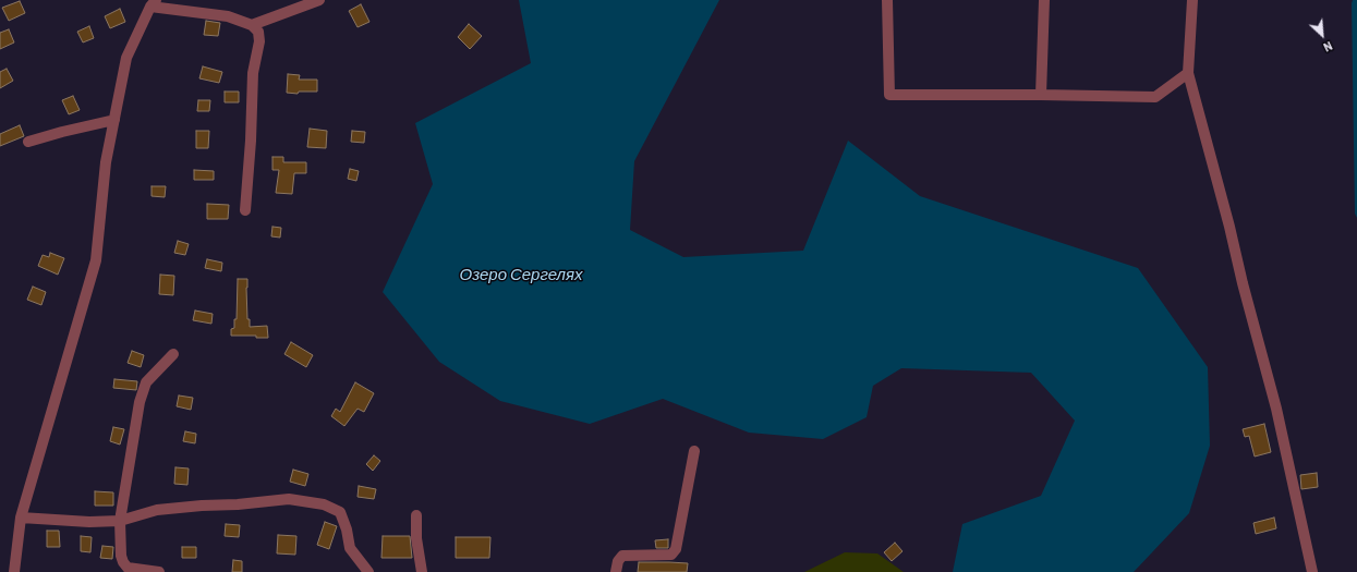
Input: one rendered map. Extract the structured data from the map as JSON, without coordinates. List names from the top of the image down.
{
  "water": ["Озеро Сергелях"],
  "north": "bottom right"
}
